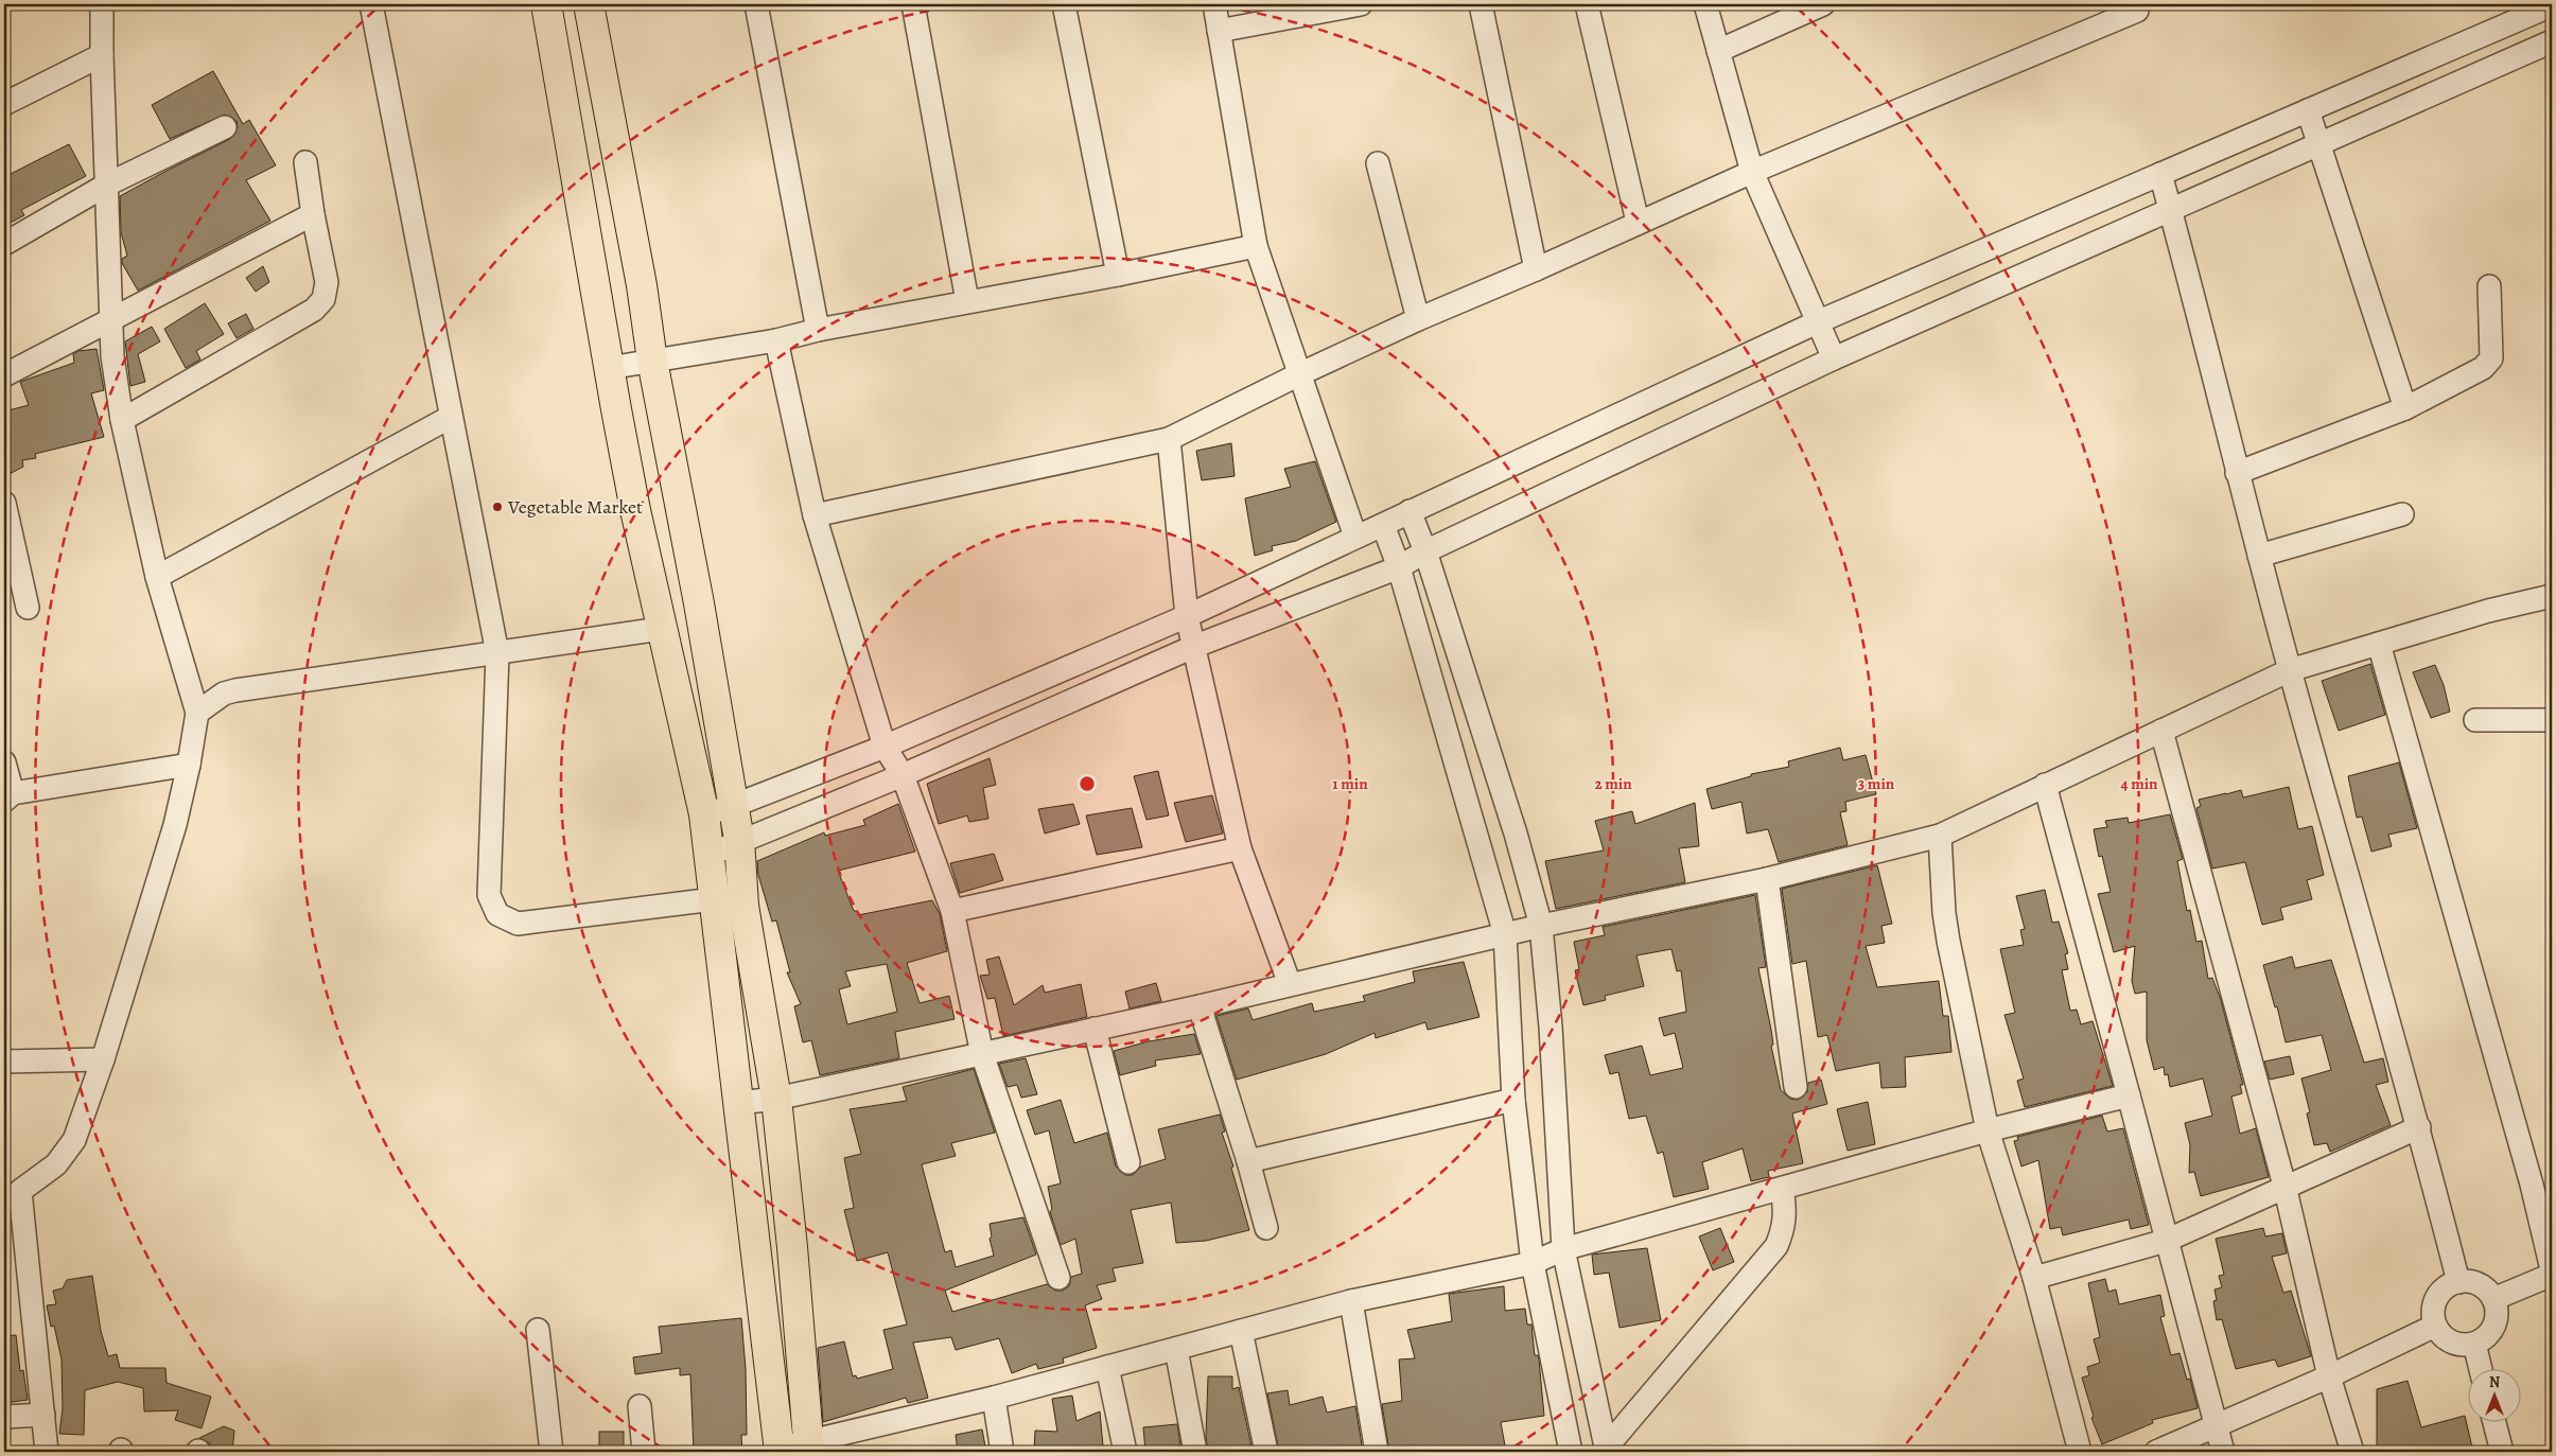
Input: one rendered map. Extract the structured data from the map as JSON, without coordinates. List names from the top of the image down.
{
  "places": ["Vegetable Market"],
  "north": "top",
  "rings": [
    "1 min",
    "2 min",
    "3 min",
    "4 min"
  ]
}
